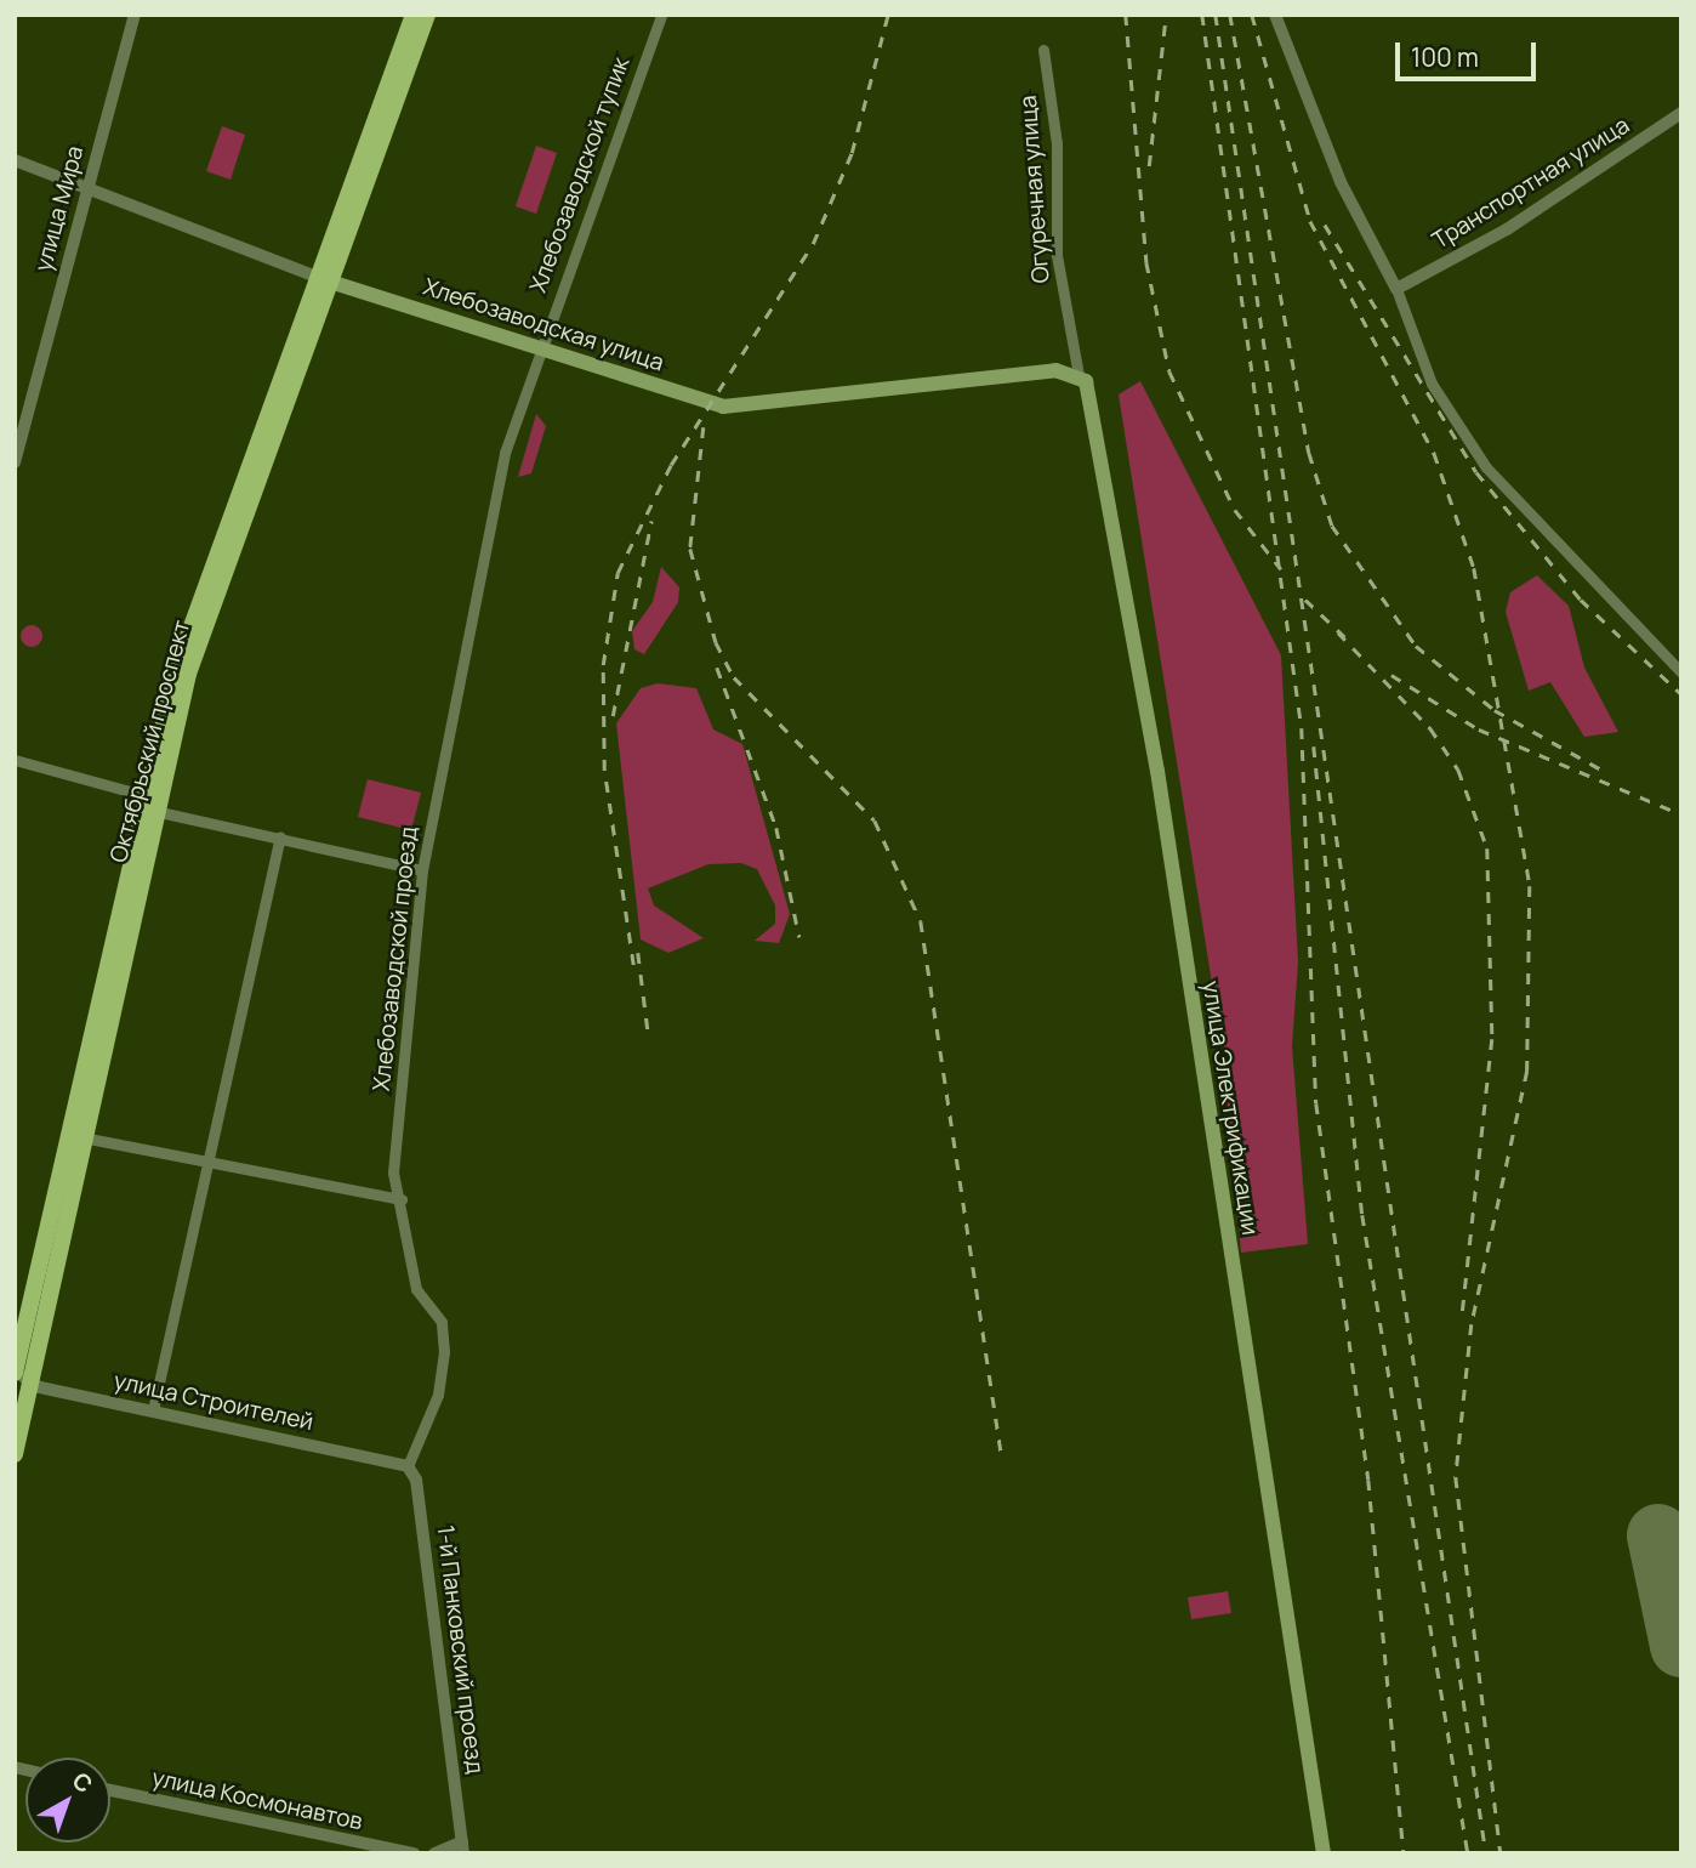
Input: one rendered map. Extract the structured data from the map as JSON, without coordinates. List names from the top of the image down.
{
  "streets": {
    "main road": ["Хлебозаводская улица", "Октябрьский проспект", "улица Электрификации"],
    "street": [
      "Хлебозаводской тупик",
      "Транспортная улица",
      "Огуречная улица",
      "улица Мира",
      "Хлебозаводской проезд",
      "улица Строителей",
      "1-й Панковский проезд",
      "улица Космонавтов"
    ]
  },
  "crossings": [
    ["Хлебозаводской тупик", "Хлебозаводская улица"],
    ["Хлебозаводской тупик", "Хлебозаводской проезд"],
    ["Огуречная улица", "Хлебозаводская улица"],
    ["Огуречная улица", "улица Электрификации"],
    ["улица Мира", "Хлебозаводская улица"],
    ["Хлебозаводская улица", "Октябрьский проспект"],
    ["Хлебозаводская улица", "Хлебозаводской проезд"],
    ["Хлебозаводская улица", "улица Электрификации"],
    ["Октябрьский проспект", "улица Строителей"],
    ["Хлебозаводской проезд", "улица Строителей"],
    ["Хлебозаводской проезд", "1-й Панковский проезд"],
    ["улица Строителей", "1-й Панковский проезд"]
  ],
  "scale_bar": "100 m",
  "north": "top right"
}
